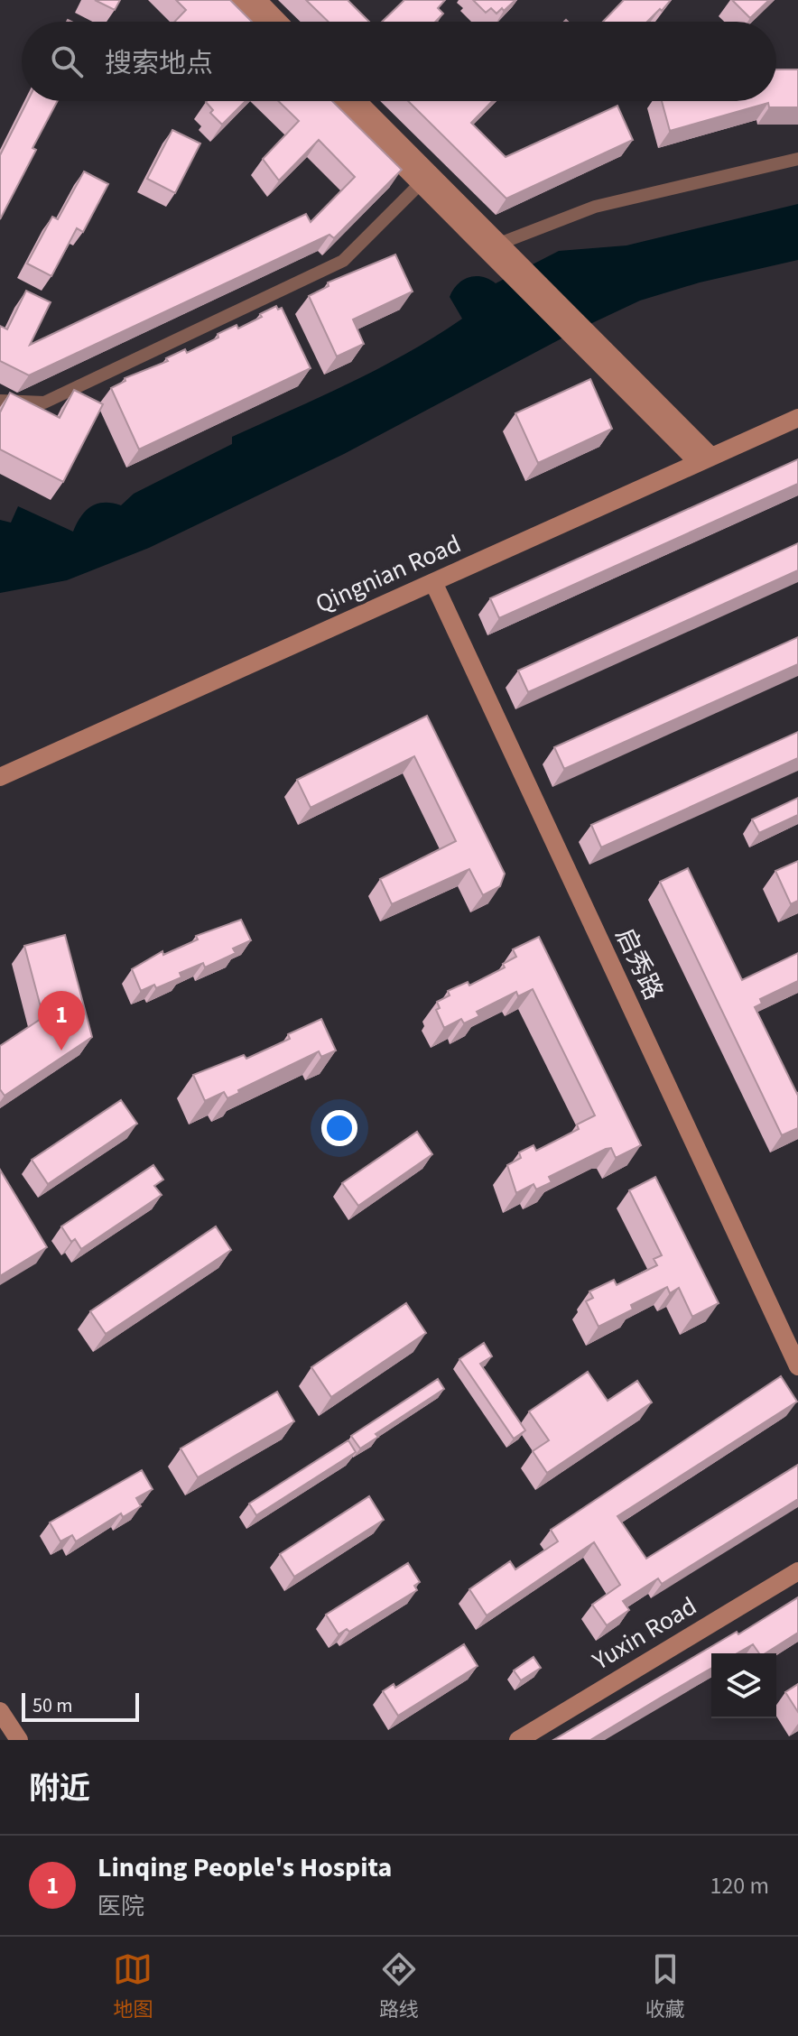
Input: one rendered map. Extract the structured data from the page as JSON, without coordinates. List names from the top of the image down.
{
  "streets": {
    "street": ["Qingnian Road", "启秀路", "Yuxin Road"]
  },
  "crossings": [
    ["Qingnian Road", "启秀路"]
  ],
  "scale_bar": "50 m",
  "page": {
    "search": "搜索地点",
    "pins": "1",
    "scale": "50 m",
    "heading": "附近",
    "list": [
      {
        "mark": "1",
        "name": "Linqing People's Hospita",
        "note": "医院",
        "value": "120 m"
      }
    ],
    "nav": ["地图", "路线", "收藏"]
  }
}
